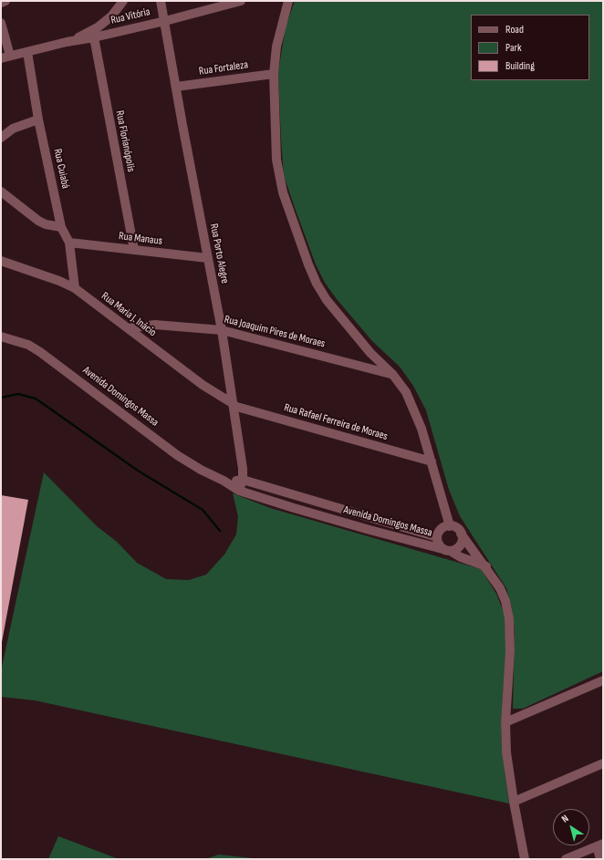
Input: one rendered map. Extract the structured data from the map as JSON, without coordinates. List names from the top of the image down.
{
  "streets": {
    "street": [
      "Rua Vitória",
      "Rua Fortaleza",
      "Rua Florianópolis",
      "Rua Cuiabá",
      "Rua Manaus",
      "Rua Porto Alegre",
      "Rua Maria J. Inácio",
      "Rua Joaquim Pires de Moraes",
      "Avenida Domingos Massa",
      "Rua Rafael Ferreira de Moraes"
    ]
  },
  "crossings": [
    ["Rua Vitória", "Rua Florianópolis"],
    ["Rua Vitória", "Rua Porto Alegre"],
    ["Rua Fortaleza", "Rua Porto Alegre"],
    ["Rua Florianópolis", "Rua Manaus"],
    ["Rua Cuiabá", "Rua Manaus"],
    ["Rua Cuiabá", "Rua Maria J. Inácio"],
    ["Rua Manaus", "Rua Porto Alegre"],
    ["Rua Porto Alegre", "Rua Maria J. Inácio"],
    ["Rua Porto Alegre", "Rua Joaquim Pires de Moraes"],
    ["Rua Porto Alegre", "Avenida Domingos Massa"],
    ["Rua Porto Alegre", "Rua Rafael Ferreira de Moraes"],
    ["Rua Maria J. Inácio", "Rua Joaquim Pires de Moraes"],
    ["Rua Maria J. Inácio", "Rua Rafael Ferreira de Moraes"]
  ],
  "legend": ["Road", "Park", "Building"],
  "north": "top left"
}
